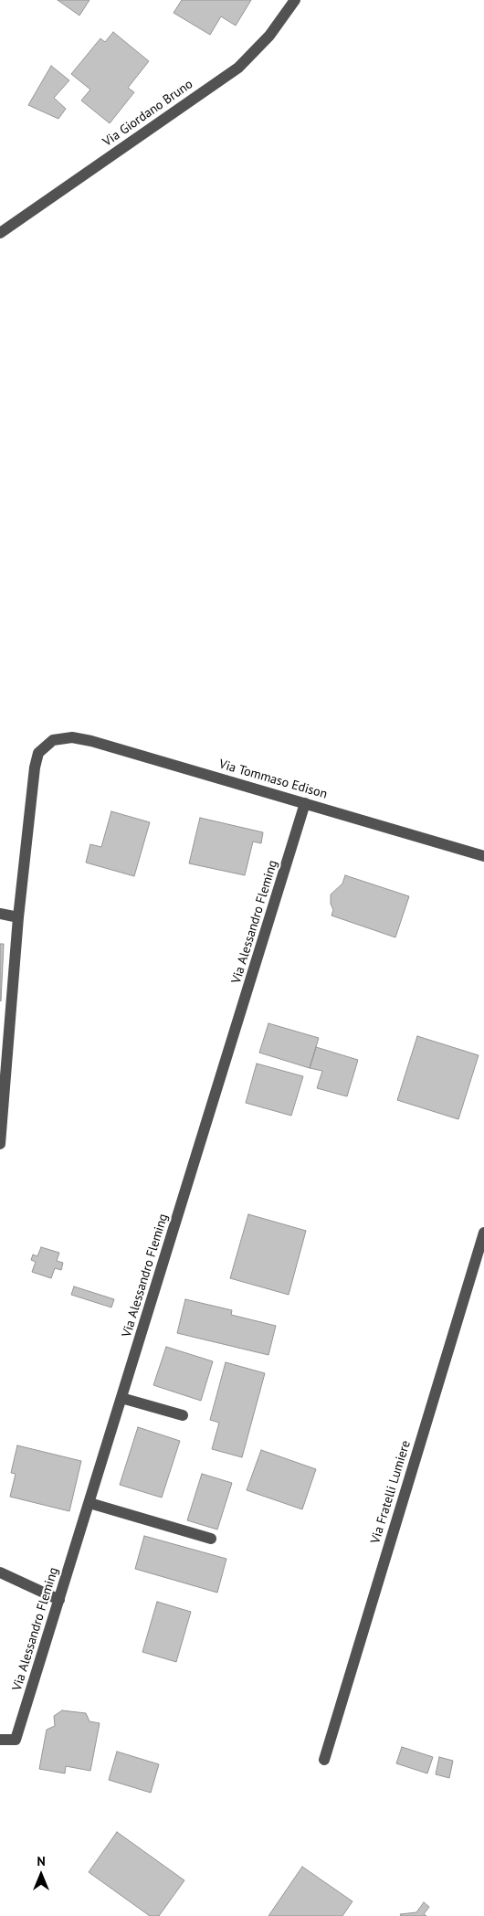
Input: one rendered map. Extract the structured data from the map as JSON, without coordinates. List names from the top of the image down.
{
  "streets": {
    "street": [
      "Via Giordano Bruno",
      "Via Tommaso Edison",
      "Via Alessandro Fleming",
      "Via Fratelli Lumiere"
    ]
  },
  "crossings": [
    ["Via Tommaso Edison", "Via Alessandro Fleming"]
  ],
  "north": "top"
}
